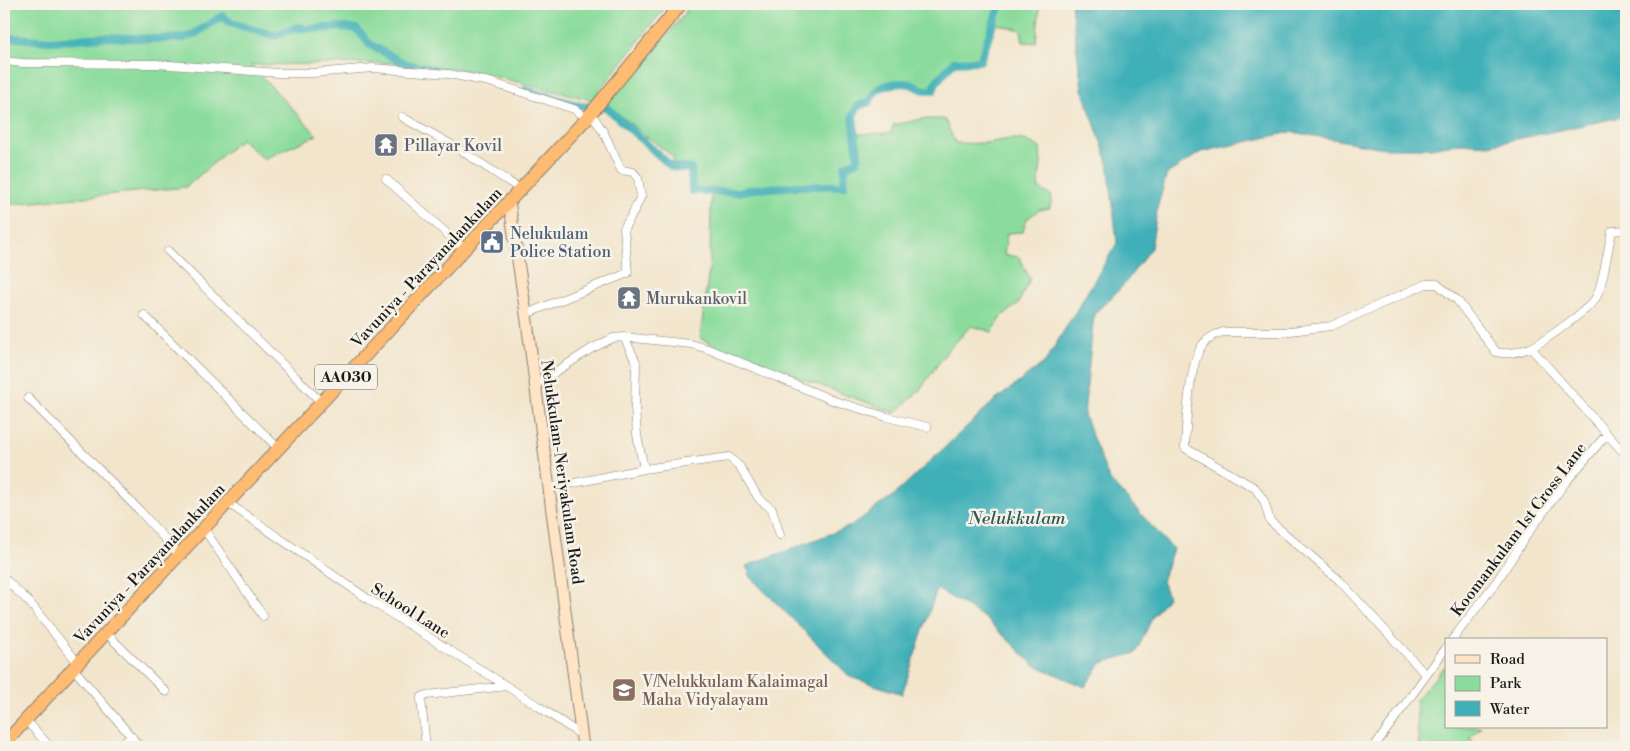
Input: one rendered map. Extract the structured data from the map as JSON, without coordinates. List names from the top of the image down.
{
  "streets": {
    "highway": ["Vavuniya - Parayanalankulam", "AA030"],
    "main road": ["Nelukkulam-Neriyakulam Road"],
    "street": ["Koomankulam 1st Cross Lane", "School Lane"]
  },
  "crossings": [
    ["Vavuniya - Parayanalankulam", "Nelukkulam-Neriyakulam Road"],
    ["Vavuniya - Parayanalankulam", "School Lane"],
    ["Nelukkulam-Neriyakulam Road", "School Lane"]
  ],
  "water": ["Nelukkulam"],
  "places": {
    "temple": ["Pillayar Kovil", "Murukankovil"],
    "public building": ["Nelukulam Police Station"],
    "school or university": ["V/Nelukkulam Kalaimagal Maha Vidyalayam"]
  },
  "legend": ["Road", "Park", "Water"]
}
